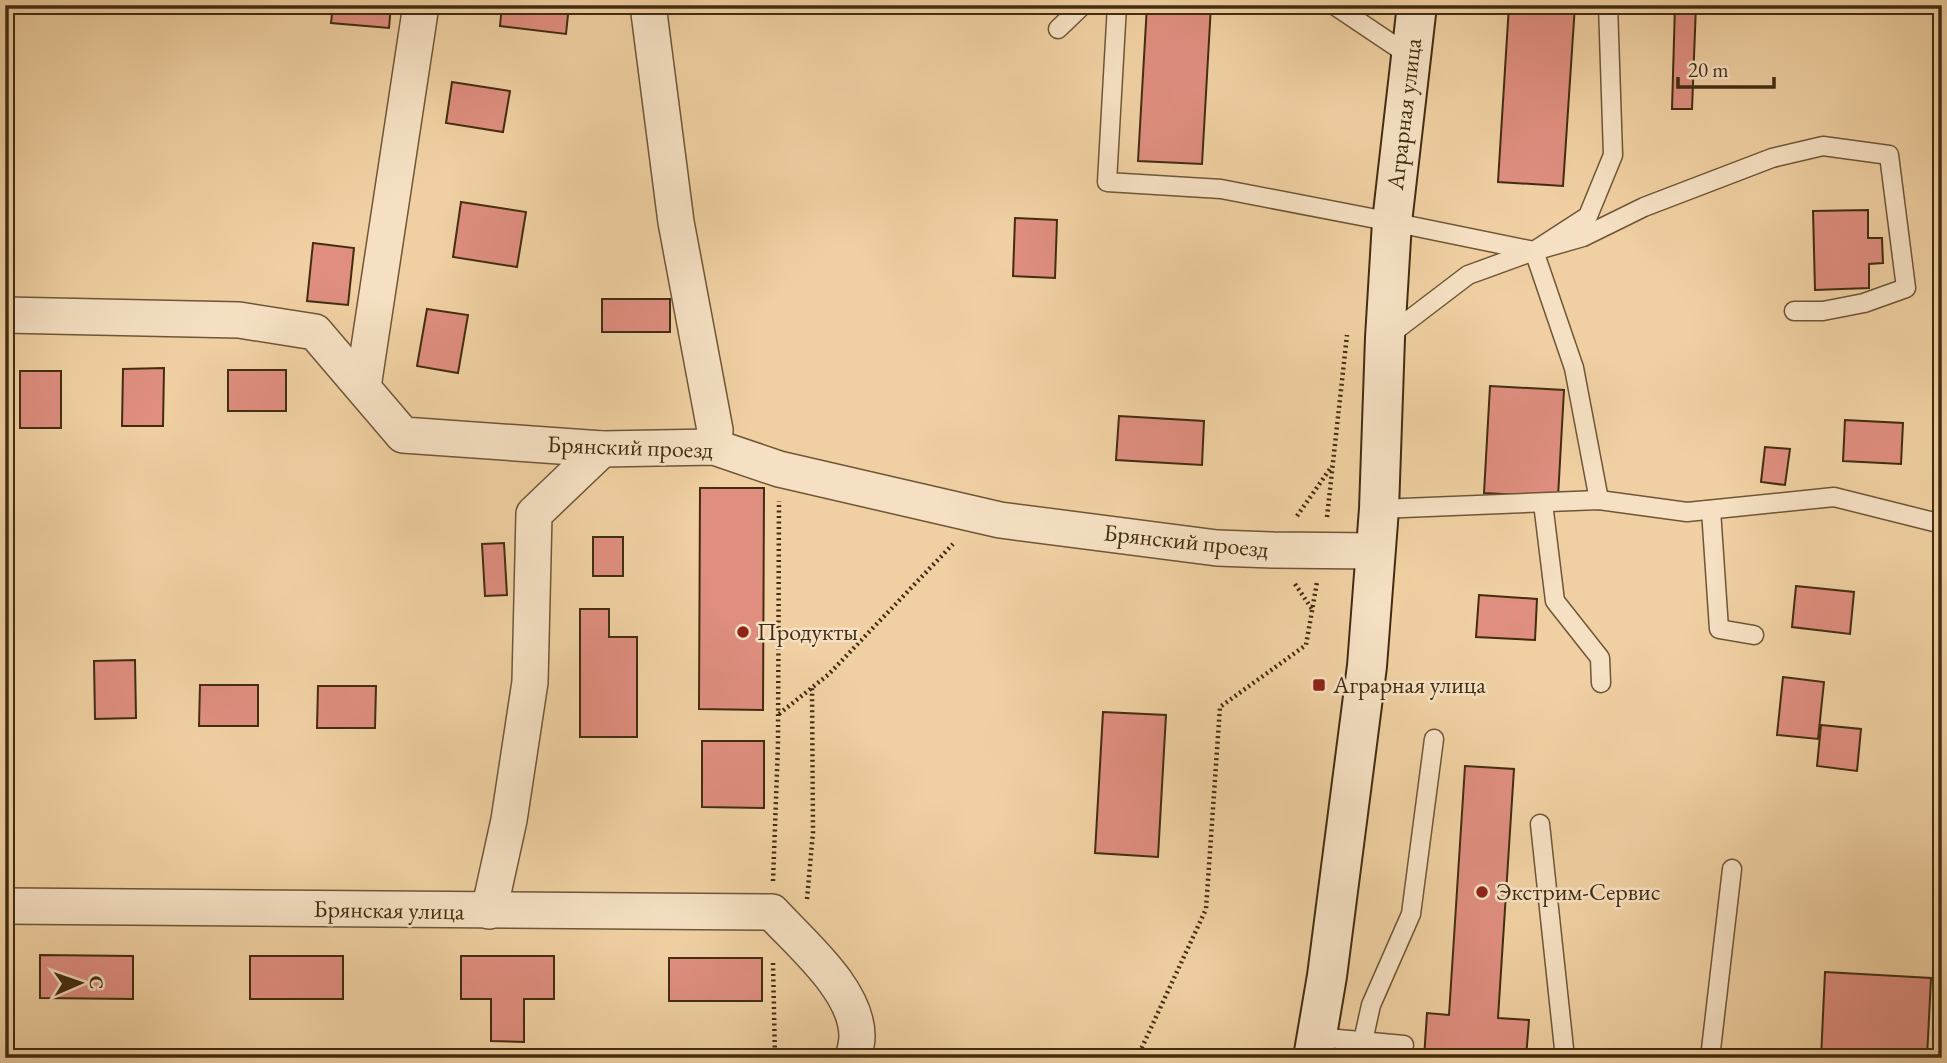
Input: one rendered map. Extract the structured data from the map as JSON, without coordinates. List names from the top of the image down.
{
  "streets": {
    "street": ["Аграрная улица", "Брянский проезд", "Брянская улица"]
  },
  "crossings": [
    ["Аграрная улица", "Брянский проезд"]
  ],
  "places": {
    "other": ["Продукты", "Экстрим-Сервис"],
    "transit": ["Аграрная улица"]
  },
  "scale_bar": "20 m",
  "north": "right"
}
